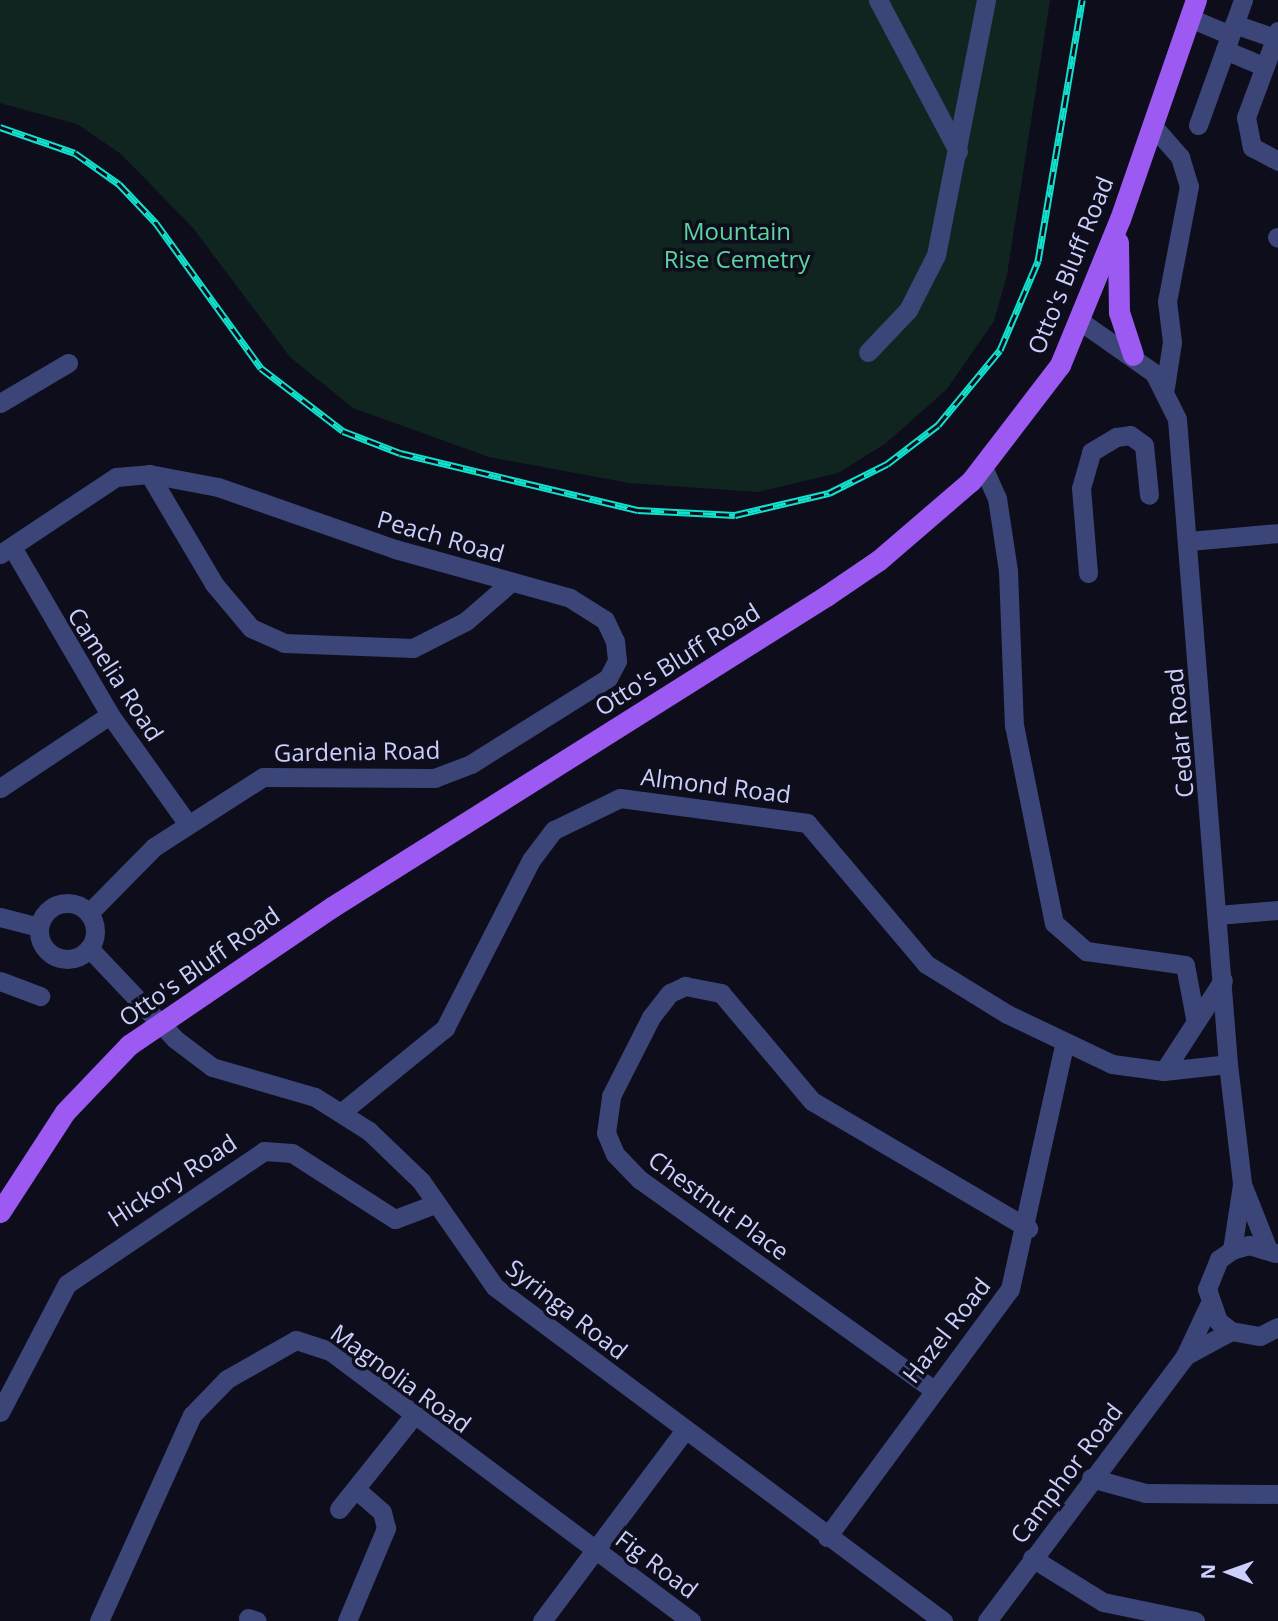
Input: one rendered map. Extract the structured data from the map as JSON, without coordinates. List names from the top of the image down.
{
  "streets": {
    "main road": ["Otto's Bluff Road"],
    "street": [
      "Peach Road",
      "Camelia Road",
      "Cedar Road",
      "Gardenia Road",
      "Almond Road",
      "Hickory Road",
      "Chestnut Place",
      "Syringa Road",
      "Hazel Road",
      "Magnolia Road",
      "Camphor Road",
      "Fig Road"
    ]
  },
  "crossings": [
    ["Otto's Bluff Road", "Syringa Road"],
    ["Peach Road", "Camelia Road"],
    ["Peach Road", "Gardenia Road"],
    ["Camelia Road", "Gardenia Road"],
    ["Cedar Road", "Almond Road"],
    ["Gardenia Road", "Syringa Road"],
    ["Almond Road", "Syringa Road"],
    ["Almond Road", "Hazel Road"],
    ["Hickory Road", "Syringa Road"],
    ["Chestnut Place", "Hazel Road"],
    ["Syringa Road", "Hazel Road"],
    ["Magnolia Road", "Fig Road"]
  ],
  "parks": ["Mountain Rise Cemetry"],
  "north": "left"
}
